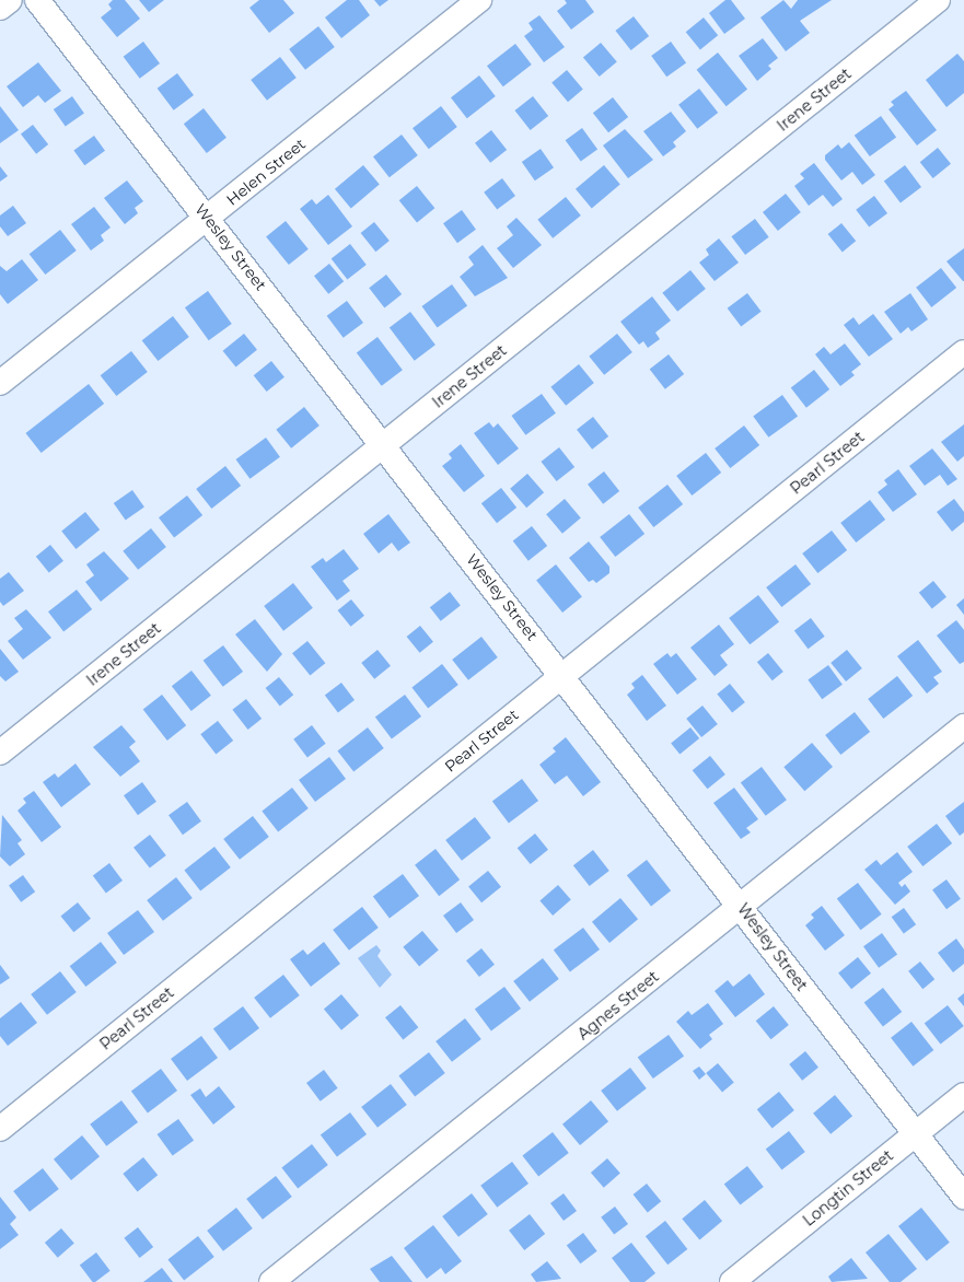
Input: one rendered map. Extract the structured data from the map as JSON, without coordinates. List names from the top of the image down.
{
  "streets": {
    "street": [
      "Irene Street",
      "Helen Street",
      "Wesley Street",
      "Pearl Street",
      "Agnes Street",
      "Longtin Street"
    ]
  },
  "crossings": [
    ["Irene Street", "Wesley Street"],
    ["Helen Street", "Wesley Street"],
    ["Wesley Street", "Pearl Street"],
    ["Wesley Street", "Agnes Street"],
    ["Wesley Street", "Longtin Street"]
  ]
}
